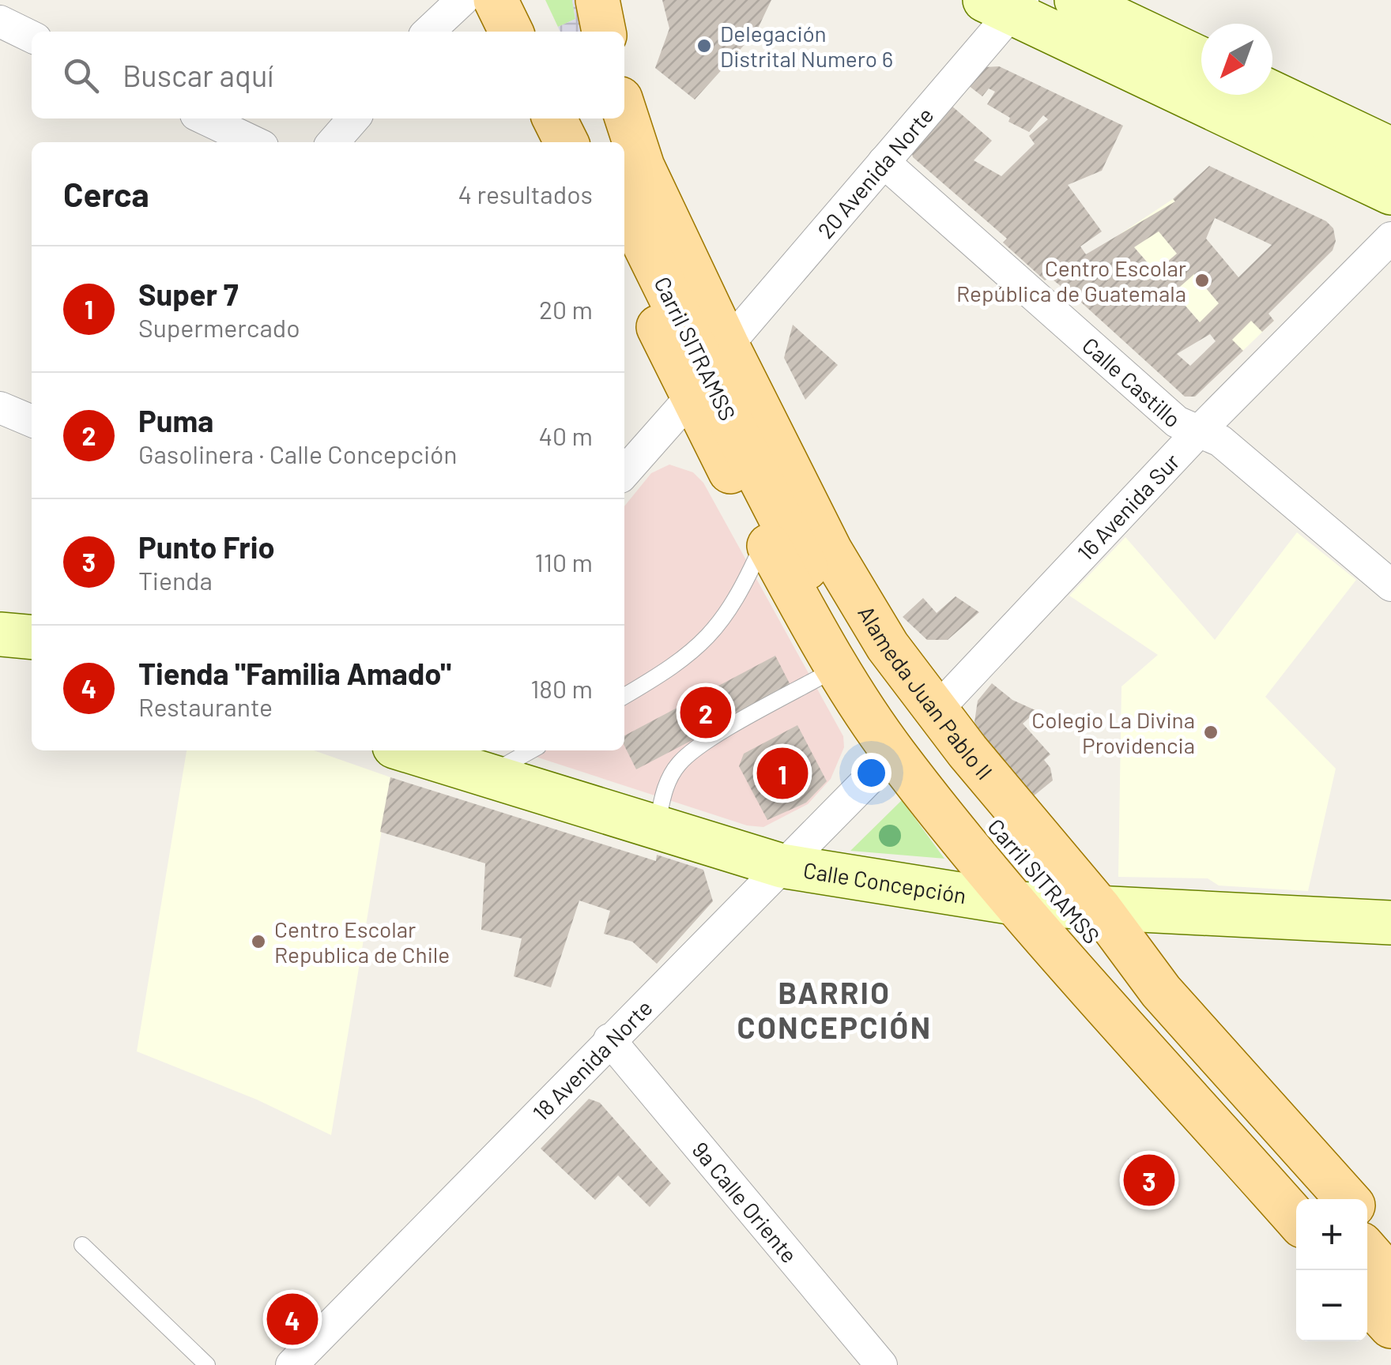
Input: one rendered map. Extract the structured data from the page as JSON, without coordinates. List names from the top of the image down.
{
  "streets": {
    "main road": ["Carril SITRAMSS", "Alameda Juan Pablo II"],
    "street": [
      "20 Avenida Norte",
      "Calle Castillo",
      "16 Avenida Sur",
      "Calle Concepción",
      "18 Avenida Norte",
      "9a Calle Oriente"
    ]
  },
  "crossings": [
    ["20 Avenida Norte", "Calle Castillo"],
    ["20 Avenida Norte", "Alameda Juan Pablo II"],
    ["Carril SITRAMSS", "Alameda Juan Pablo II"],
    ["Carril SITRAMSS", "Calle Concepción"],
    ["Calle Castillo", "16 Avenida Sur"],
    ["16 Avenida Sur", "Alameda Juan Pablo II"],
    ["Alameda Juan Pablo II", "Calle Concepción"],
    ["Calle Concepción", "18 Avenida Norte"],
    ["18 Avenida Norte", "9a Calle Oriente"]
  ],
  "districts": ["BARRIO CONCEPCIÓN"],
  "places": [
    "Delegación Distrital Numero 6",
    "Centro Escolar República de Guatemala",
    "Colegio La Divina Providencia",
    "Centro Escolar Republica de Chile"
  ],
  "north": "bottom left",
  "page": {
    "search": "Buscar aquí",
    "heading": ["Cerca", "4 resultados"],
    "list": [
      {
        "mark": "1",
        "name": "Super 7",
        "note": "Supermercado",
        "value": "20 m"
      },
      {
        "mark": "2",
        "name": "Puma",
        "note": "Gasolinera · Calle Concepción",
        "value": "40 m"
      },
      {
        "mark": "3",
        "name": "Punto Frio",
        "note": "Tienda",
        "value": "110 m"
      },
      {
        "mark": "4",
        "name": "Tienda \"Familia Amado\"",
        "note": "Restaurante",
        "value": "180 m"
      }
    ],
    "pins": [
      "2",
      "1",
      "3",
      "4"
    ],
    "map_buttons": ["+", "−"]
  }
}
